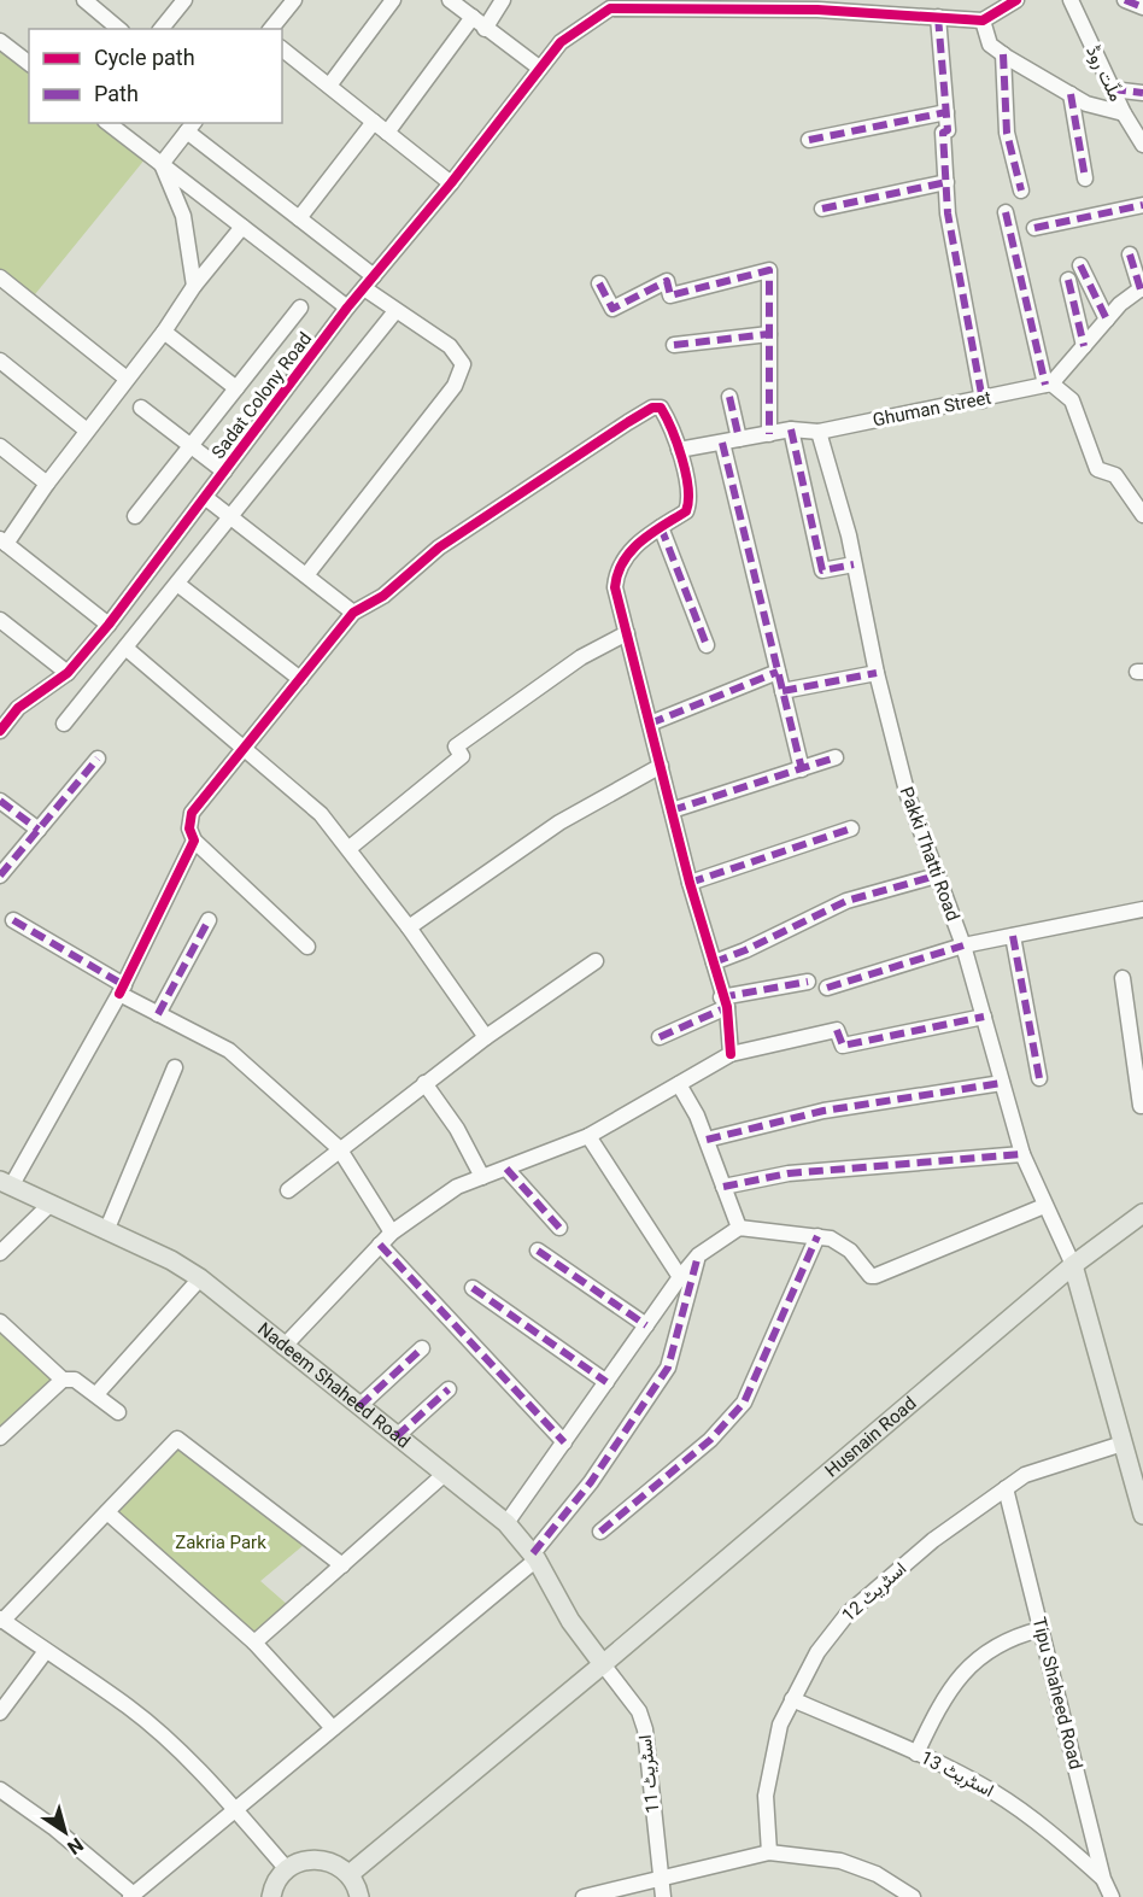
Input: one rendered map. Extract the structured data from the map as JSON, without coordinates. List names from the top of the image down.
{
  "streets": {
    "main road": ["Nadeem Shaheed Road", "Husnain Road"],
    "street": [
      "ملّت روڈ",
      "Sadat Colony Road",
      "Ghuman Street",
      "Pakki Thatti Road",
      "اسٹریٹ 12",
      "Tipu Shaheed Road",
      "اسٹریٹ 11",
      "اسٹریٹ 13"
    ]
  },
  "crossings": [
    ["Ghuman Street", "Pakki Thatti Road"],
    ["Pakki Thatti Road", "Husnain Road"],
    ["Nadeem Shaheed Road", "Husnain Road"],
    ["Nadeem Shaheed Road", "اسٹریٹ 11"],
    ["Husnain Road", "اسٹریٹ 11"],
    ["اسٹریٹ 12", "Tipu Shaheed Road"],
    ["اسٹریٹ 12", "اسٹریٹ 13"],
    ["Tipu Shaheed Road", "اسٹریٹ 13"]
  ],
  "parks": ["Zakria Park"],
  "legend": ["Cycle path", "Path"],
  "north": "bottom right"
}
